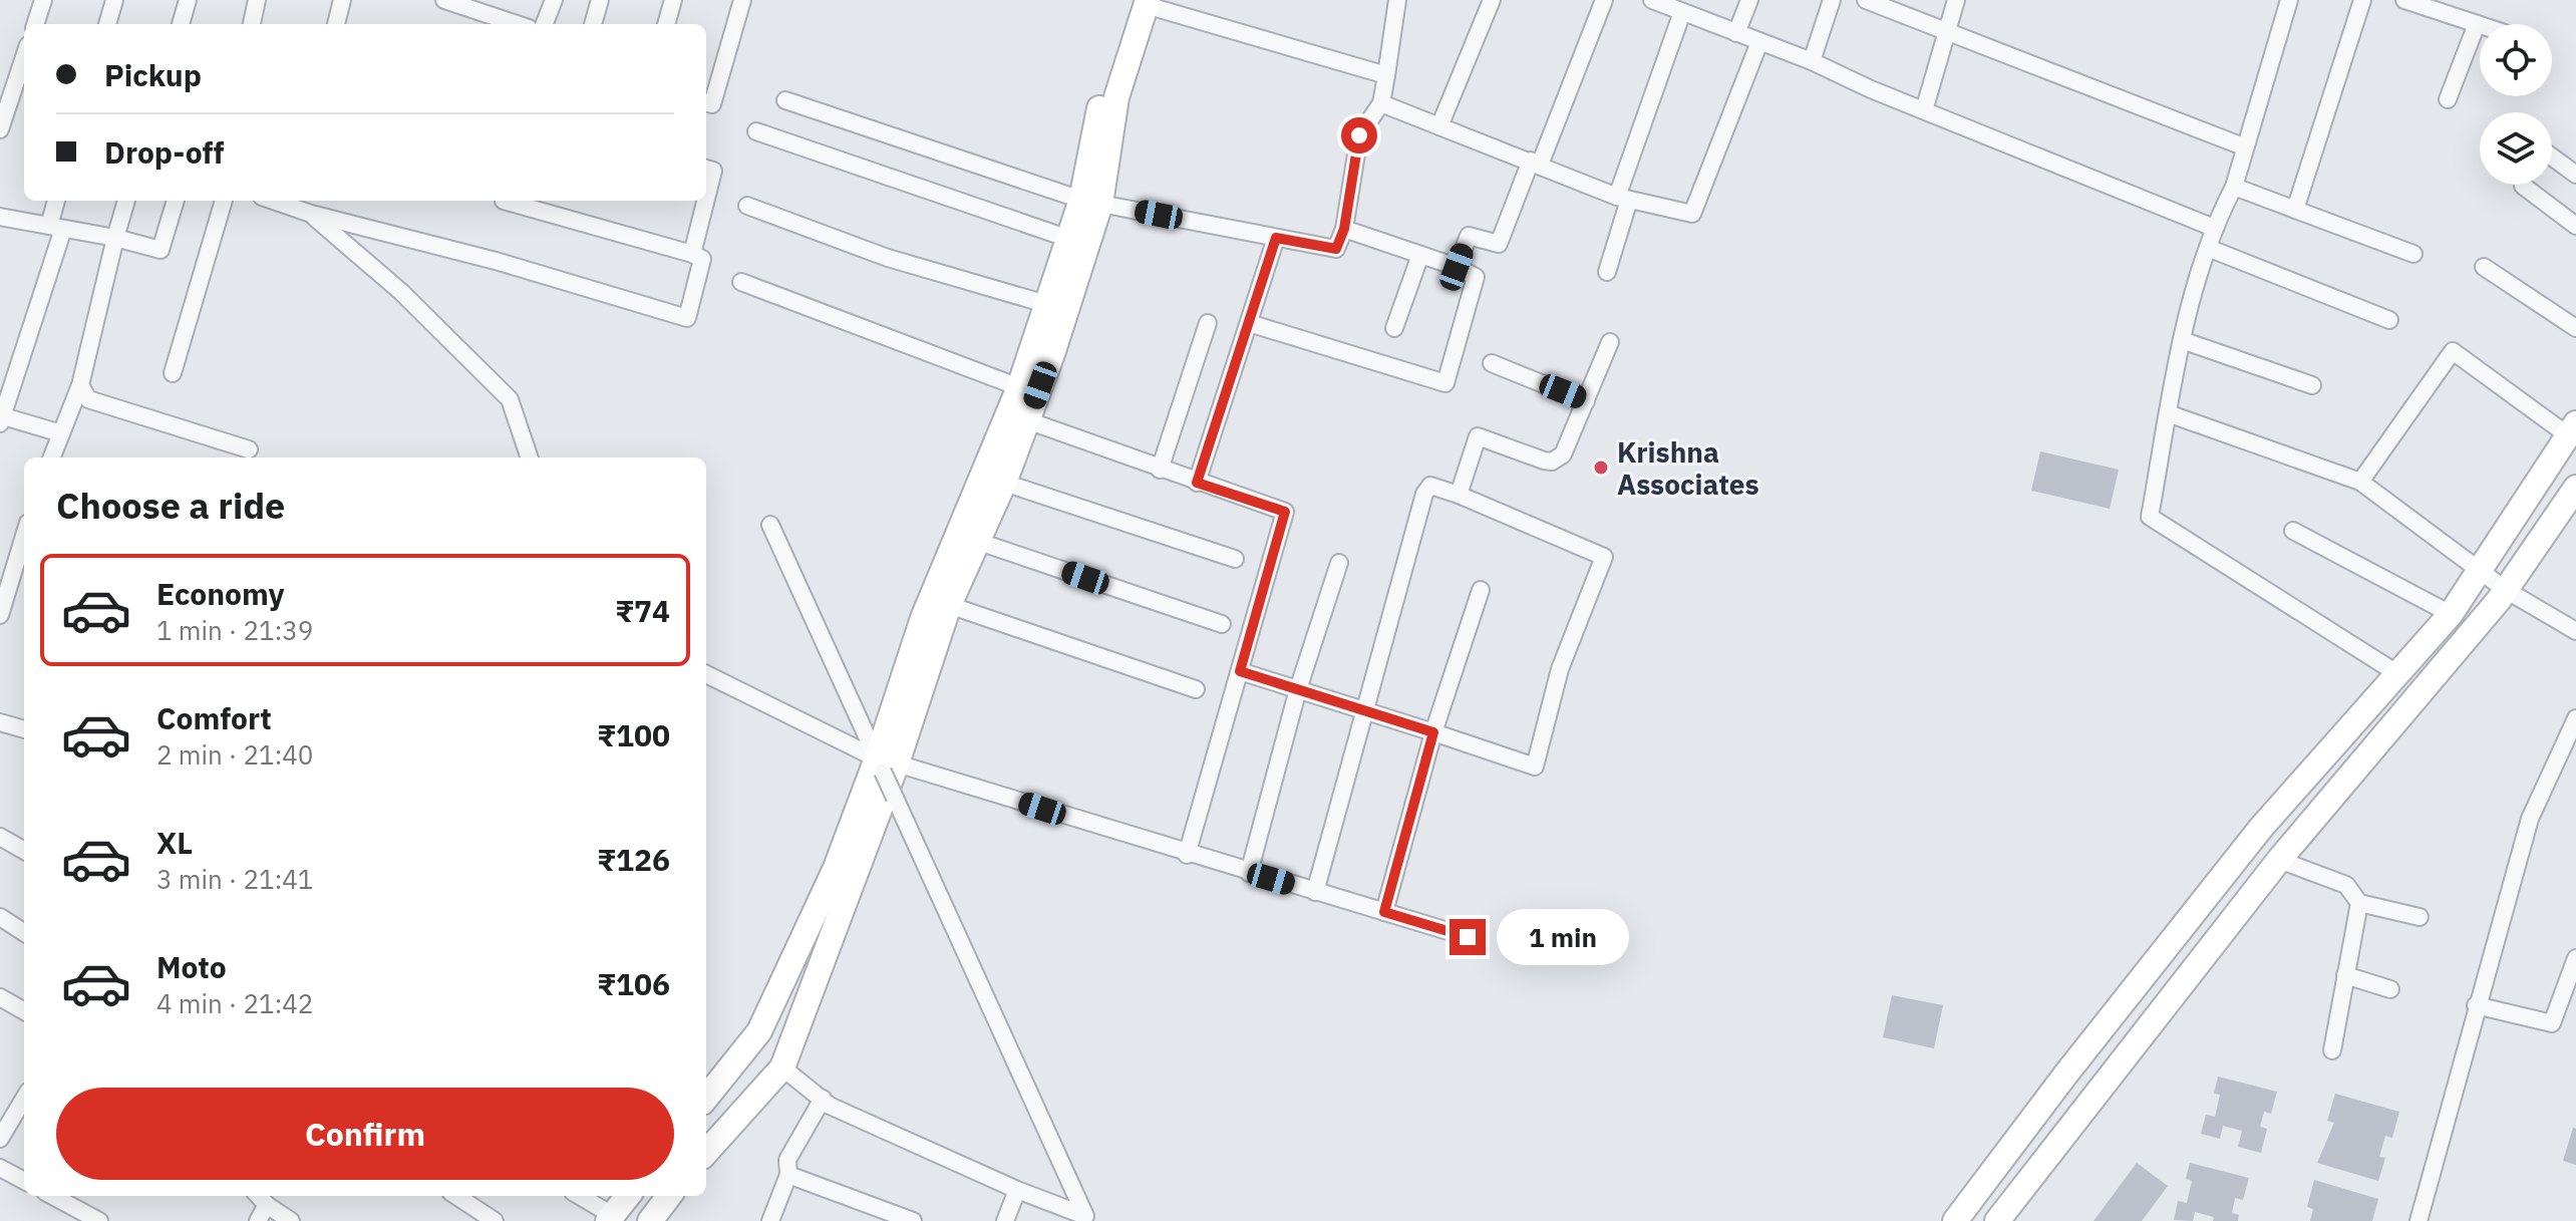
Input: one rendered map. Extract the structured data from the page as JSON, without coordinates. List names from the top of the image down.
{
  "places": ["Krishna Associates"],
  "page": {
    "banner": ["Pickup", "Drop-off"],
    "heading": "Choose a ride",
    "list": [
      {
        "name": "Economy",
        "note": "1 min · 21:39",
        "value": "₹74"
      },
      {
        "name": "Comfort",
        "note": "2 min · 21:40",
        "value": "₹100"
      },
      {
        "name": "XL",
        "note": "3 min · 21:41",
        "value": "₹126"
      },
      {
        "name": "Moto",
        "note": "4 min · 21:42",
        "value": "₹106"
      }
    ],
    "bubble": "1 min",
    "buttons": "Confirm"
  }
}
